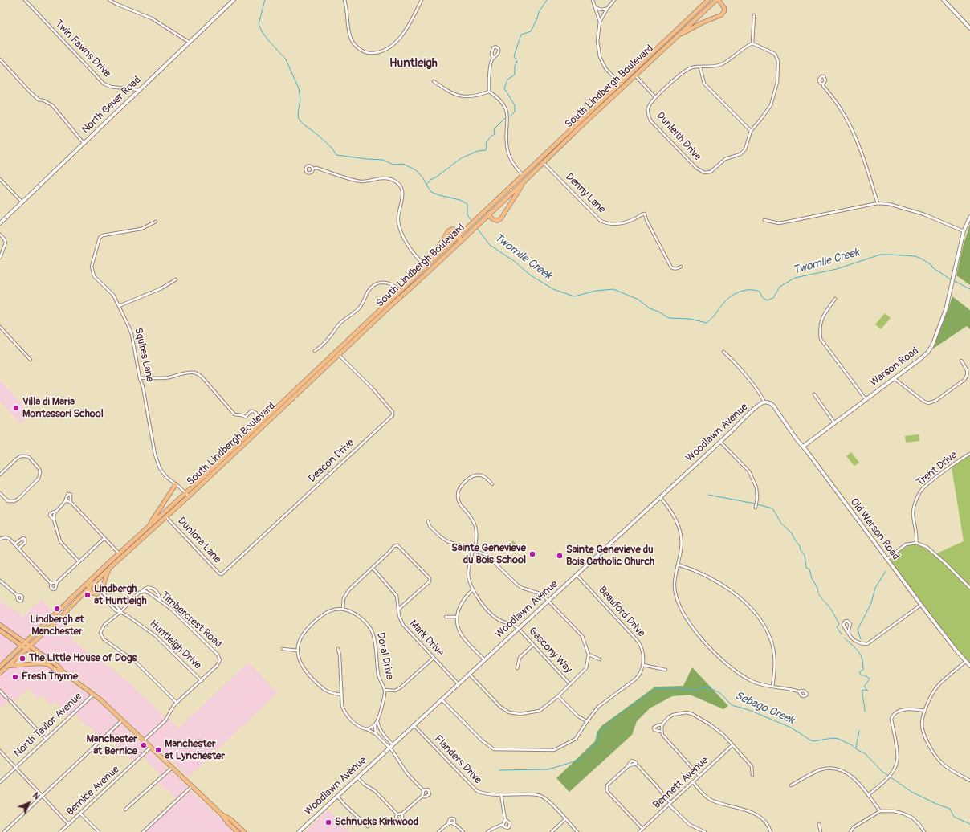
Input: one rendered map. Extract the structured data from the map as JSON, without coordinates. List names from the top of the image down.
{
  "streets": {
    "main road": ["South Lindbergh Boulevard"],
    "street": [
      "Twin Fawns Drive",
      "North Geyer Road",
      "Dunleith Drive",
      "Denny Lane",
      "Squires Lane",
      "Warson Road",
      "Woodlawn Avenue",
      "Deacon Drive",
      "Trent Drive",
      "Old Warson Road",
      "Dunlora Lane",
      "Beauford Drive",
      "Timbercrest Road",
      "Mark Drive",
      "Huntleigh Drive",
      "Gascony Way",
      "Doral Drive",
      "North Taylor Avenue",
      "Flanders Drive",
      "Bennett Avenue",
      "Bernice Avenue"
    ]
  },
  "crossings": [
    ["Twin Fawns Drive", "North Geyer Road"],
    ["South Lindbergh Boulevard", "Denny Lane"],
    ["South Lindbergh Boulevard", "Squires Lane"],
    ["South Lindbergh Boulevard", "Deacon Drive"],
    ["South Lindbergh Boulevard", "Dunlora Lane"],
    ["Warson Road", "Old Warson Road"],
    ["Woodlawn Avenue", "Old Warson Road"],
    ["Woodlawn Avenue", "Beauford Drive"],
    ["Woodlawn Avenue", "Mark Drive"],
    ["Woodlawn Avenue", "Gascony Way"],
    ["Woodlawn Avenue", "Flanders Drive"],
    ["Deacon Drive", "Dunlora Lane"],
    ["Timbercrest Road", "Huntleigh Drive"]
  ],
  "districts": ["Huntleigh"],
  "water": ["Twomile Creek", "Sebago Creek"],
  "places": [
    "Villa di Maria Montessori School",
    "Sainte Genevieve du Bois School",
    "Sainte Genevieve du Bois Catholic Church",
    "Lindbergh at Huntleigh",
    "Lindbergh at Manchester",
    "The Little House of Dogs",
    "Fresh Thyme",
    "Manchester at Bernice",
    "Manchester at Lynchester",
    "Schnucks Kirkwood"
  ],
  "north": "top right"
}
